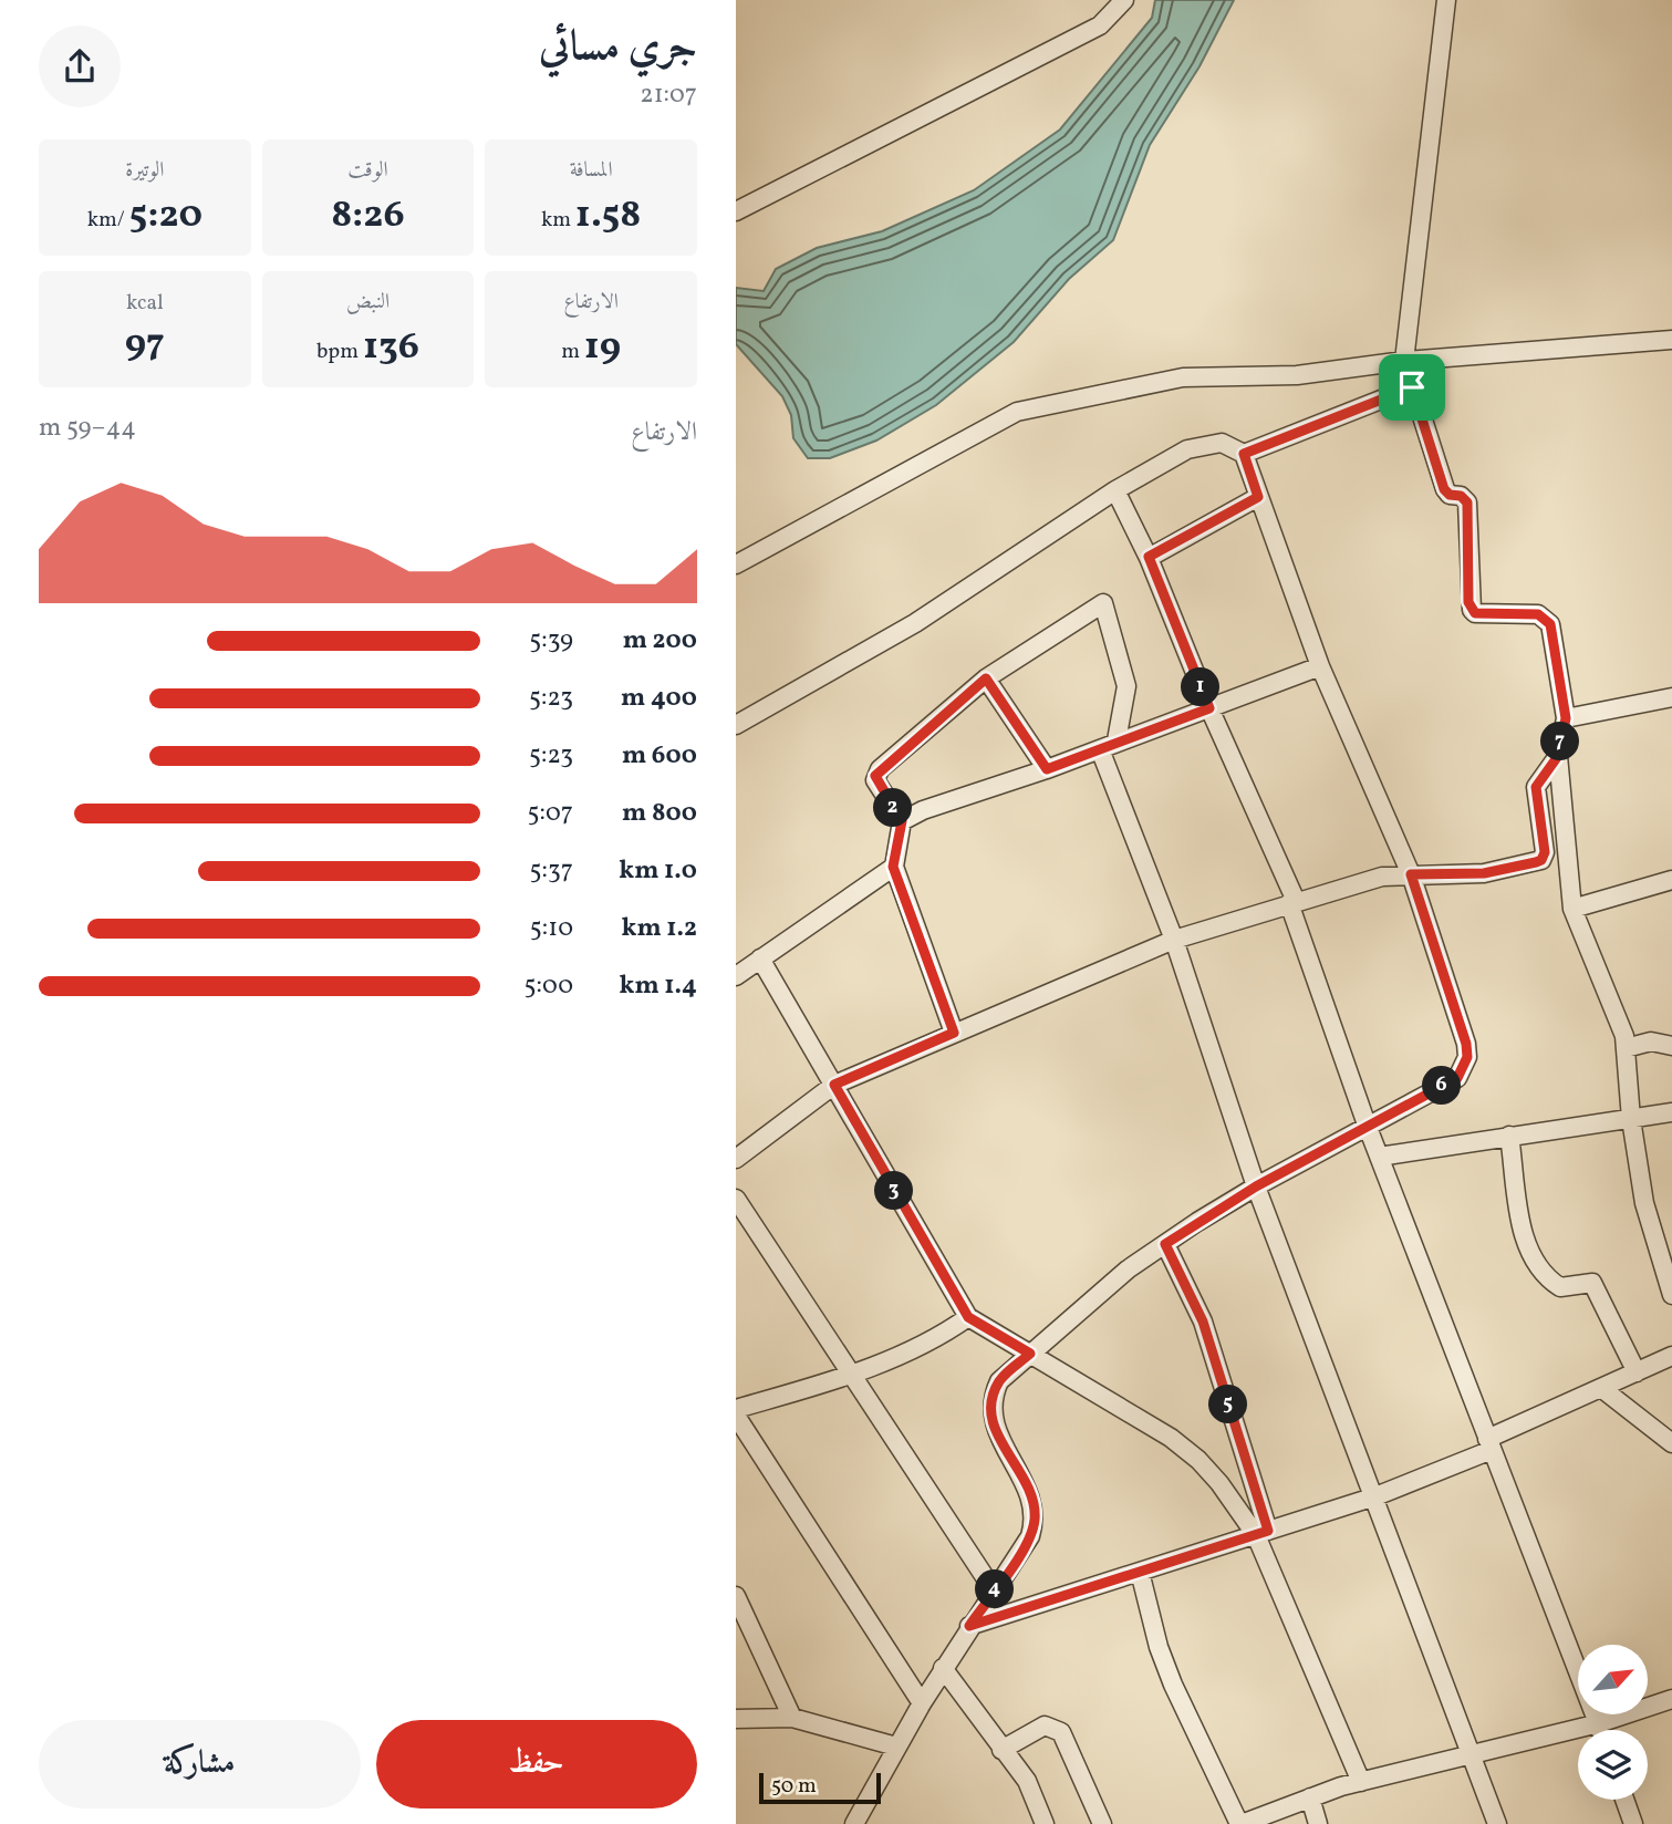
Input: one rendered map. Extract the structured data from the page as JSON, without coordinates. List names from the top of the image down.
{
  "scale_bar": "50 m",
  "north": "top right",
  "page": {
    "heading": ["جري مسائي", "21:07"],
    "stats": [
      ["المسافة", "1.58 km"],
      ["الوقت", "8:26"],
      ["الوتيرة", "5:20 /km"],
      ["الارتفاع", "19 m"],
      ["النبض", "136 bpm"],
      ["kcal", "97"]
    ],
    "chart": ["الارتفاع", "44–59 m"],
    "list": [
      {
        "name": "200 m",
        "note": "5:39"
      },
      {
        "name": "400 m",
        "note": "5:23"
      },
      {
        "name": "600 m",
        "note": "5:23"
      },
      {
        "name": "800 m",
        "note": "5:07"
      },
      {
        "name": "1.0 km",
        "note": "5:37"
      },
      {
        "name": "1.2 km",
        "note": "5:10"
      },
      {
        "name": "1.4 km",
        "note": "5:00"
      }
    ],
    "pins": [
      "1",
      "7",
      "2",
      "6",
      "3",
      "5",
      "4"
    ],
    "buttons": ["حفظ", "مشاركة"],
    "scale": "50 m"
  }
}
